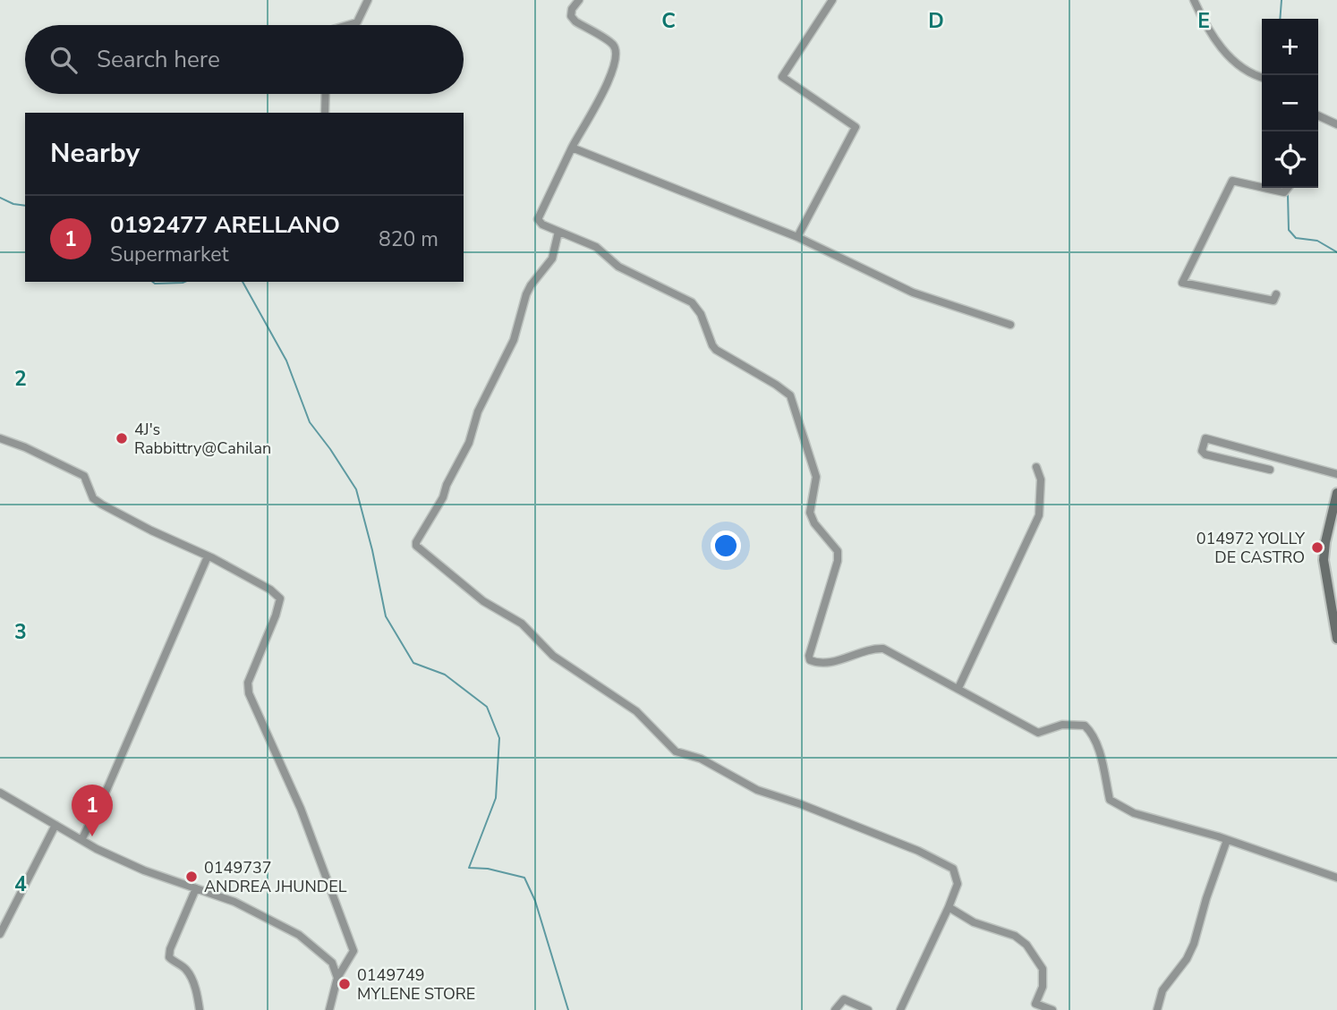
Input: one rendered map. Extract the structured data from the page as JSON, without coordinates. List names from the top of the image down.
{
  "places": [
    "4J's Rabbittry@Cahilan",
    "014972 YOLLY DE CASTRO",
    "0149737 ANDREA JHUNDEL",
    "0149749 MYLENE STORE"
  ],
  "page": {
    "map_buttons": ["+", "−"],
    "search": "Search here",
    "heading": "Nearby",
    "list": [
      {
        "mark": "1",
        "name": "0192477 ARELLANO",
        "note": "Supermarket",
        "value": "820 m"
      }
    ],
    "pins": "1"
  },
  "grid": {
    "columns": ["C", "D", "E"],
    "rows": ["2", "3", "4"]
  }
}
